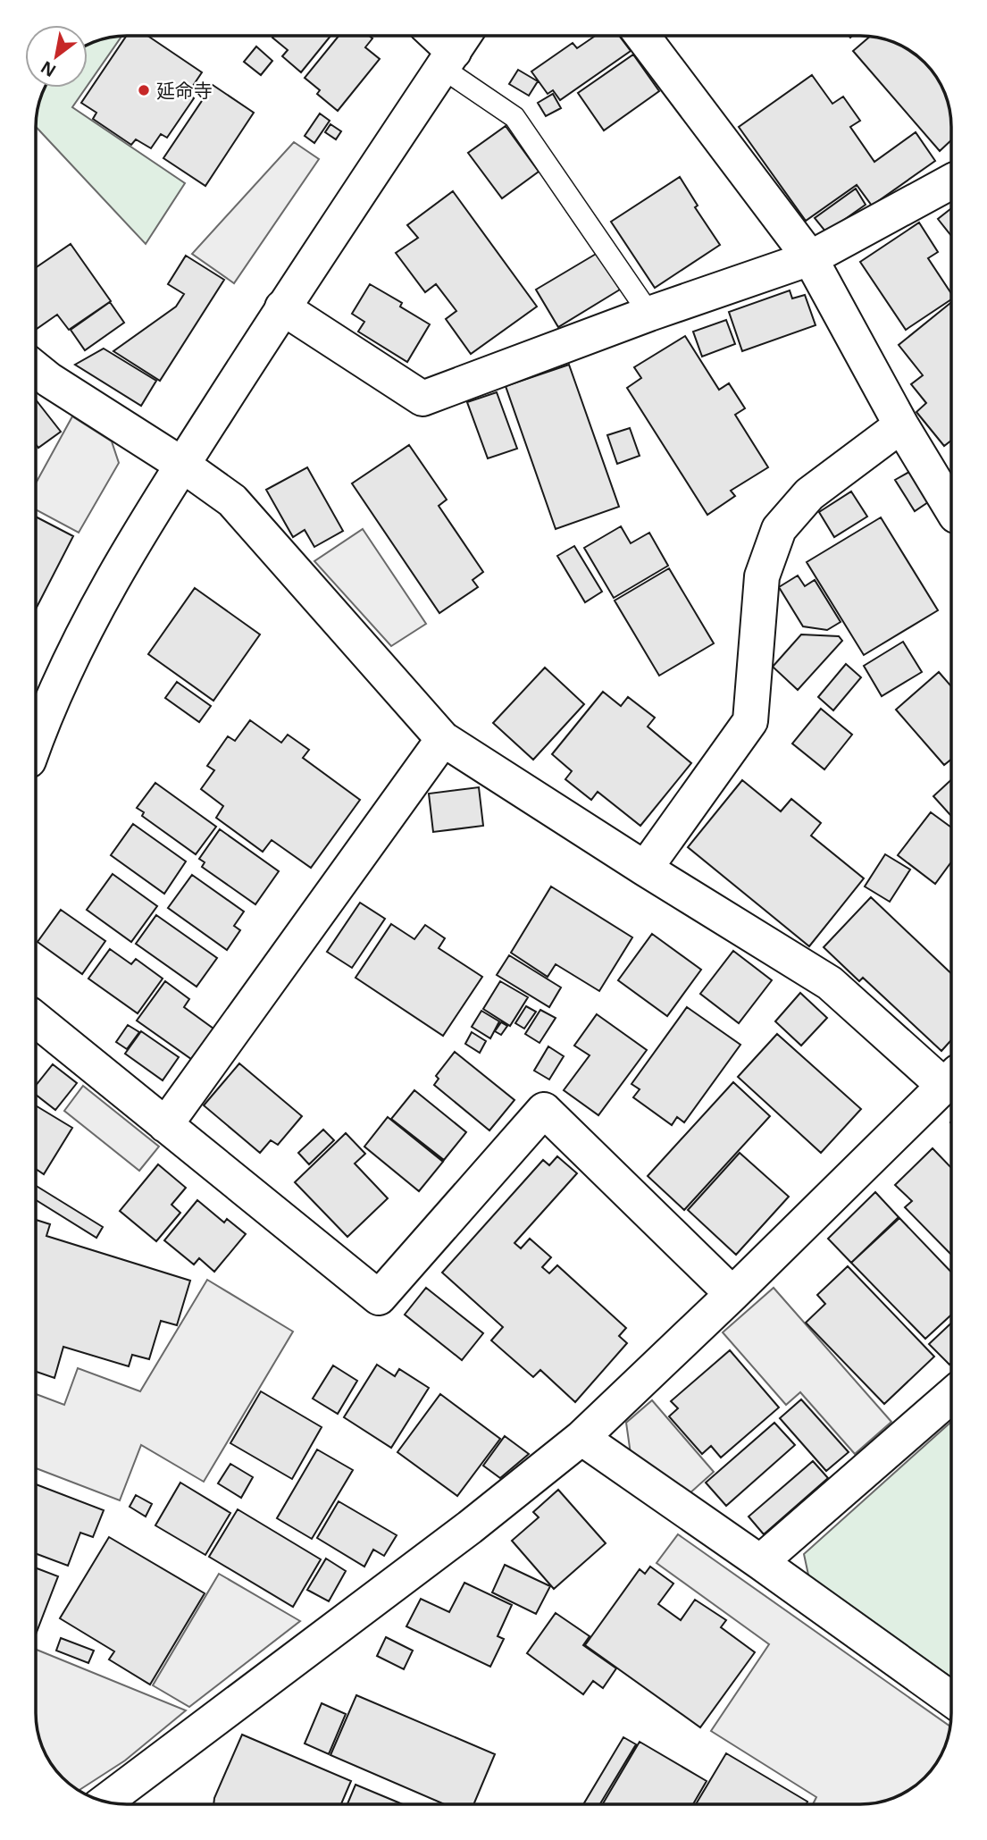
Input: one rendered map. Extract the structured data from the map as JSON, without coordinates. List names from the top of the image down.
{
  "places": ["延命寺"],
  "north": "bottom left"
}
